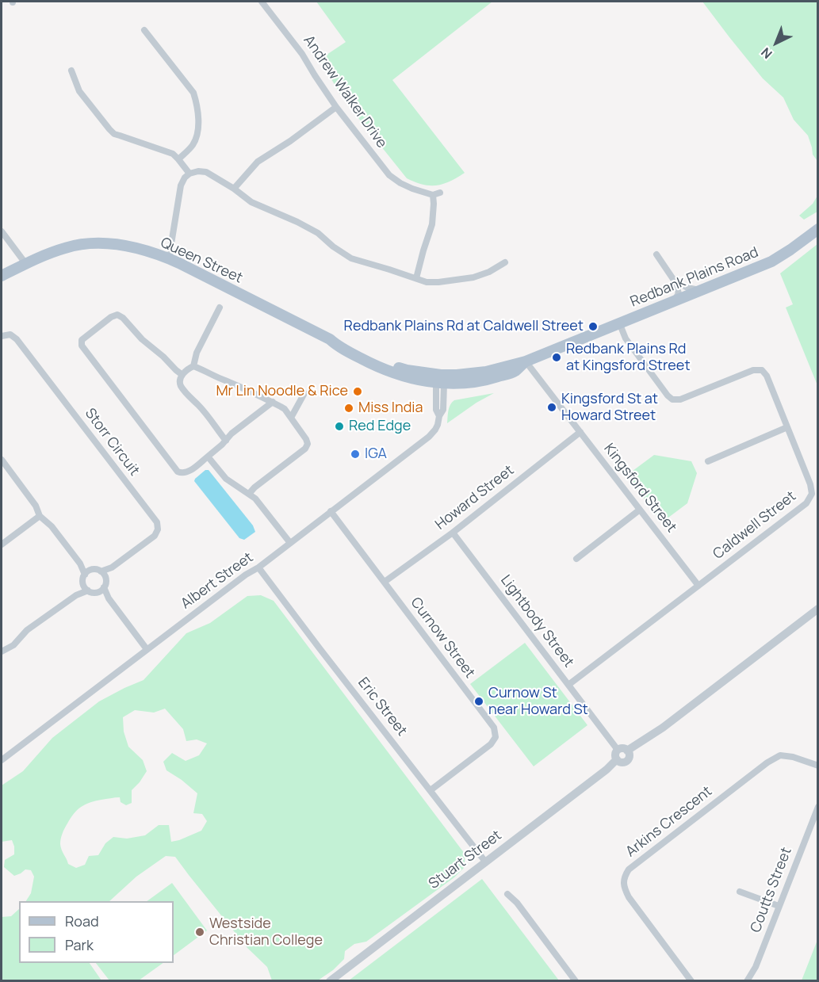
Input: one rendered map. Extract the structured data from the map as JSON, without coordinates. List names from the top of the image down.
{
  "streets": {
    "main road": ["Queen Street", "Redbank Plains Road"],
    "street": [
      "Andrew Walker Drive",
      "Storr Circuit",
      "Kingsford Street",
      "Howard Street",
      "Caldwell Street",
      "Albert Street",
      "Lightbody Street",
      "Curnow Street",
      "Eric Street",
      "Arkins Crescent",
      "Stuart Street",
      "Coutts Street"
    ]
  },
  "crossings": [
    ["Queen Street", "Redbank Plains Road"],
    ["Queen Street", "Kingsford Street"],
    ["Queen Street", "Albert Street"],
    ["Redbank Plains Road", "Caldwell Street"],
    ["Kingsford Street", "Howard Street"],
    ["Kingsford Street", "Caldwell Street"],
    ["Howard Street", "Lightbody Street"],
    ["Howard Street", "Curnow Street"],
    ["Caldwell Street", "Lightbody Street"],
    ["Albert Street", "Curnow Street"],
    ["Albert Street", "Eric Street"],
    ["Lightbody Street", "Stuart Street"],
    ["Curnow Street", "Eric Street"],
    ["Eric Street", "Stuart Street"]
  ],
  "places": [
    "Redbank Plains Rd at Caldwell Street",
    "Redbank Plains Rd at Kingsford Street",
    "Mr Lin Noodle & Rice",
    "Kingsford St at Howard Street",
    "Miss India",
    "Red Edge",
    "IGA",
    "Curnow St near Howard St",
    "Westside Christian College"
  ],
  "legend": ["Road", "Park"],
  "north": "bottom left"
}
